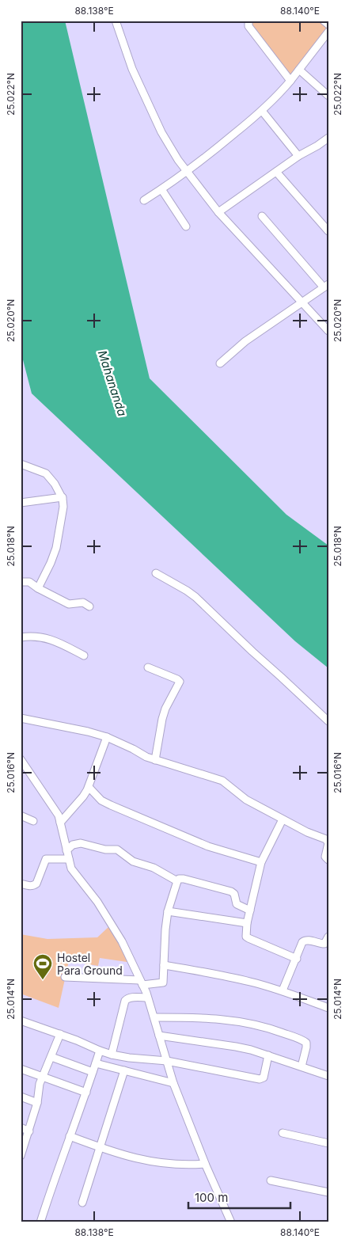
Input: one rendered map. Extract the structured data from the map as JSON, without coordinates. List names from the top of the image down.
{
  "water": ["Mahananda"],
  "places": {
    "sports": ["Hostel Para Ground"]
  },
  "scale_bar": "100 m",
  "coordinates": [
    "88.138°E",
    "88.140°E",
    "25.022°N",
    "25.020°N",
    "25.018°N",
    "25.016°N",
    "25.014°N"
  ]
}
